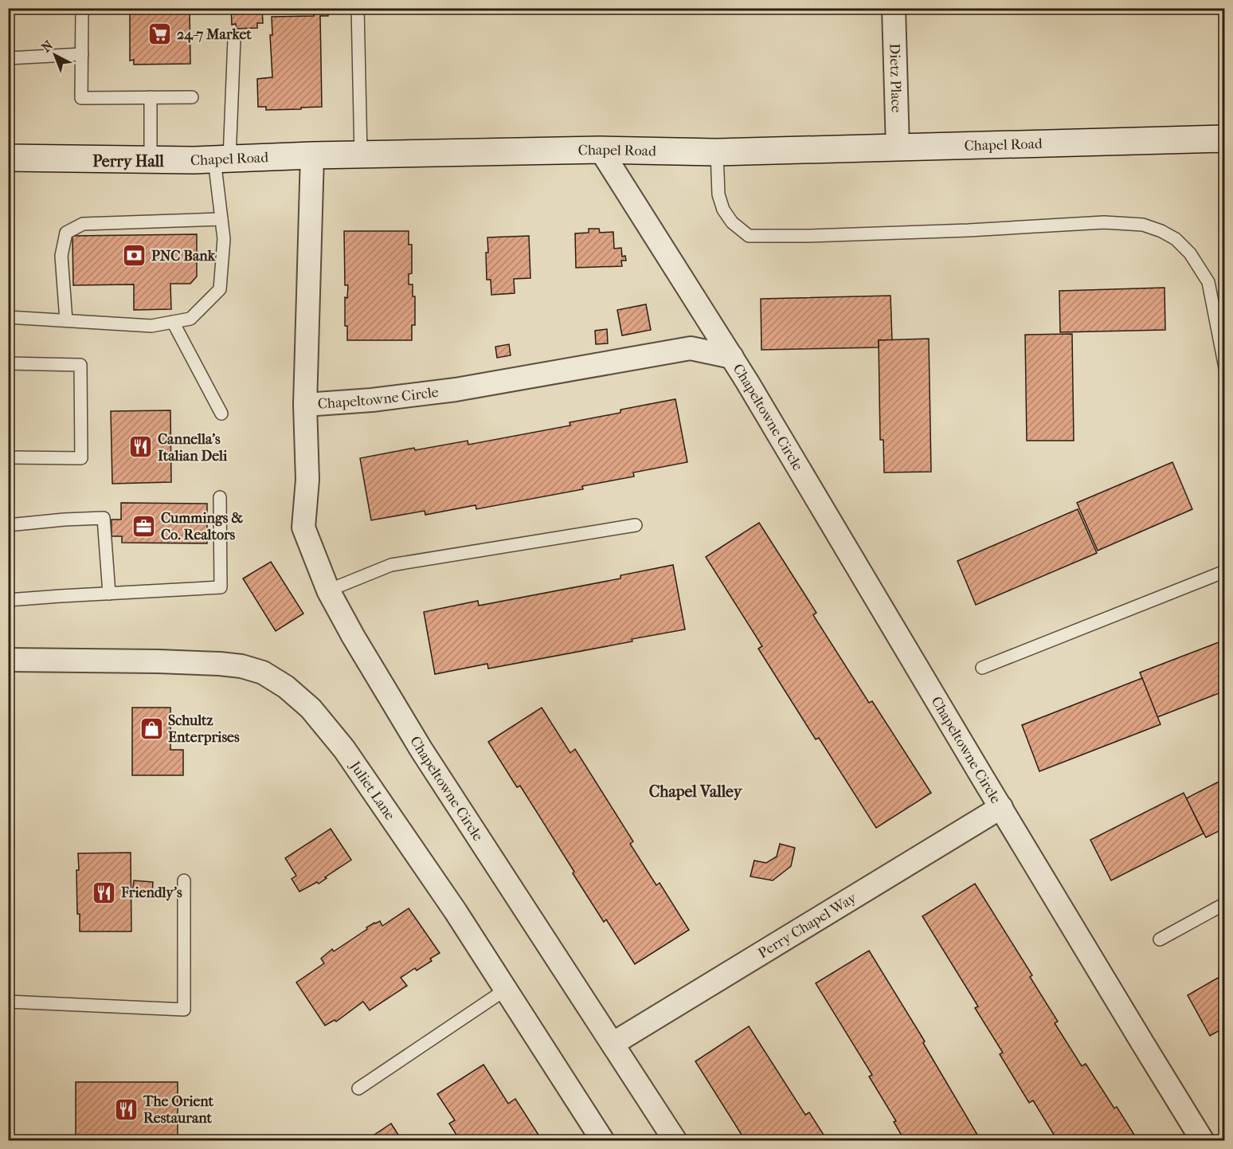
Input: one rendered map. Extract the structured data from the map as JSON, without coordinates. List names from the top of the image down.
{
  "streets": {
    "street": [
      "Dietz Place",
      "Chapel Road",
      "Chapeltowne Circle",
      "Juliet Lane",
      "Perry Chapel Way"
    ]
  },
  "crossings": [
    ["Dietz Place", "Chapel Road"],
    ["Chapel Road", "Chapeltowne Circle"],
    ["Chapeltowne Circle", "Perry Chapel Way"]
  ],
  "districts": ["Perry Hall", "Chapel Valley"],
  "places": {
    "supermarket": ["24-7 Market"],
    "bank": ["PNC Bank"],
    "restaurant": ["Cannella's Italian Deli", "Friendly's", "The Orient Restaurant"],
    "office": ["Cummings & Co. Realtors"],
    "shop": ["Schultz Enterprises"]
  },
  "north": "top left"
}
